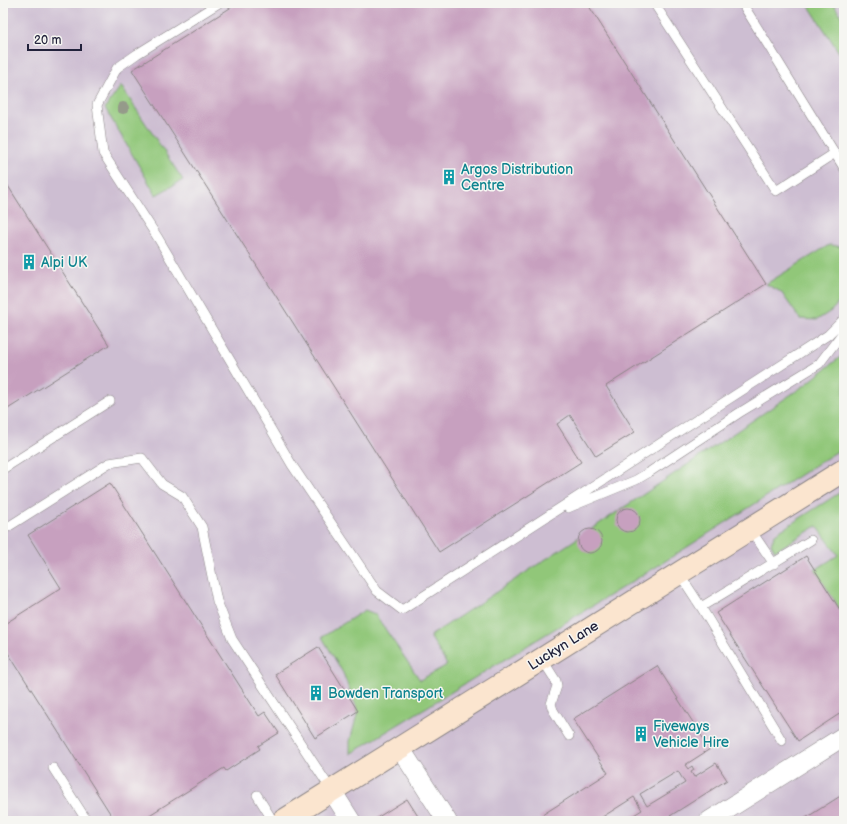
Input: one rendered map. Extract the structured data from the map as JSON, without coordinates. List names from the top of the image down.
{
  "streets": {
    "street": ["Luckyn Lane"]
  },
  "places": {
    "building": [
      "Argos Distribution Centre",
      "Alpi UK",
      "Bowden Transport",
      "Fiveways Vehicle Hire"
    ]
  },
  "scale_bar": "20 m"
}
